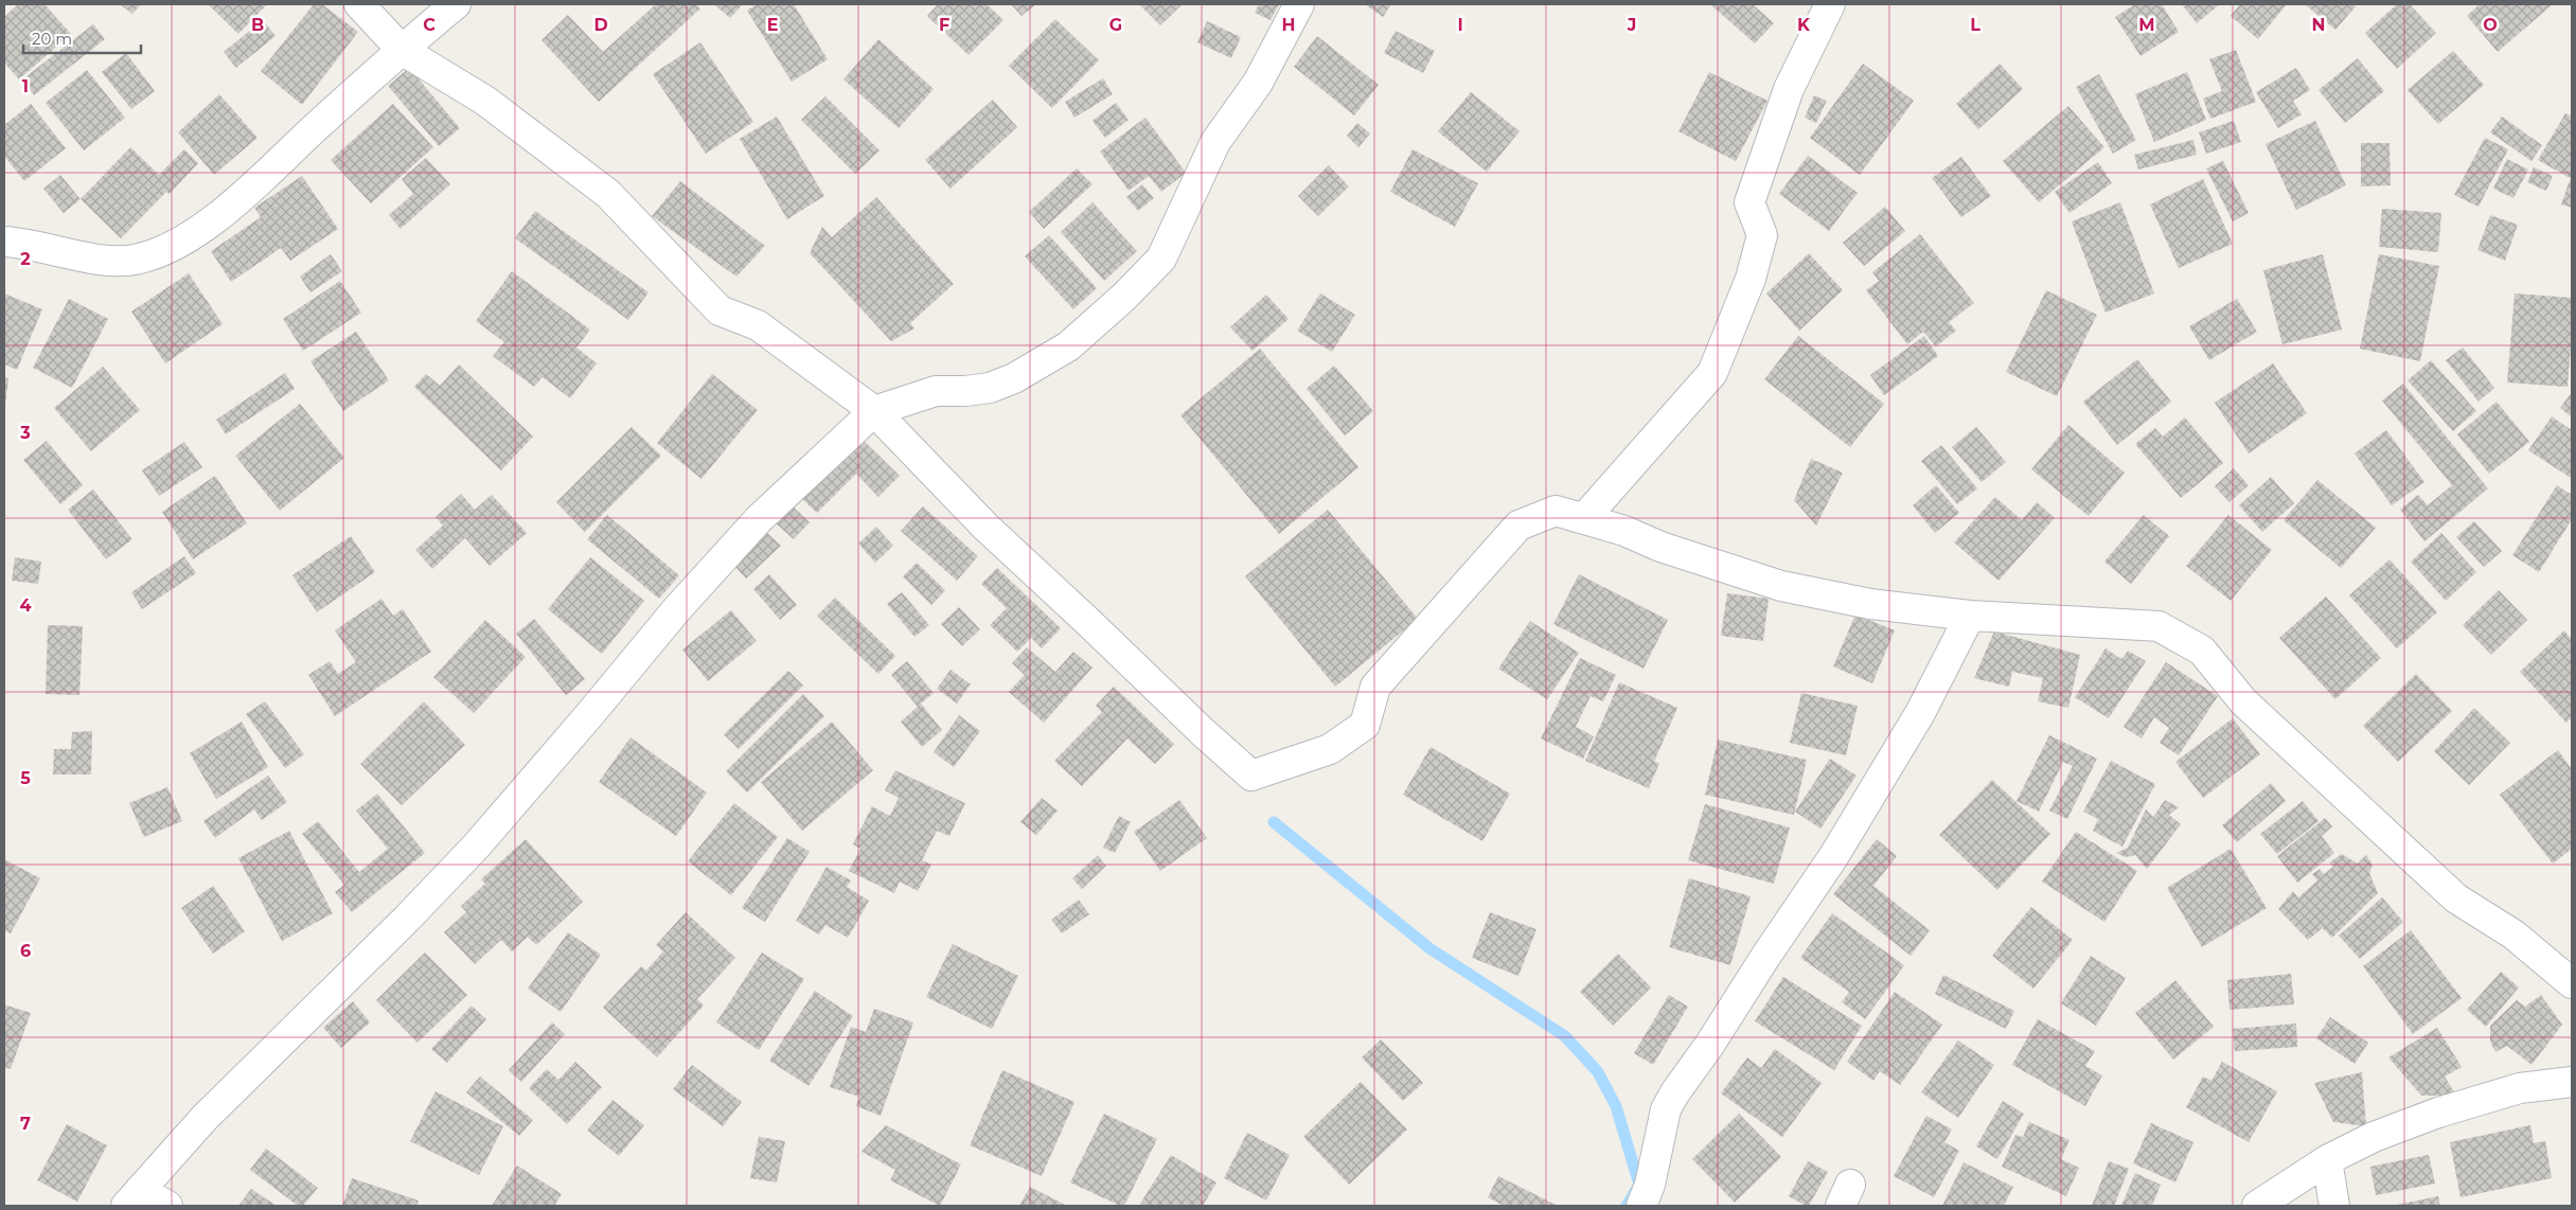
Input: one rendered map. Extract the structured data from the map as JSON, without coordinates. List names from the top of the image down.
{
  "scale_bar": "20 m",
  "grid": {
    "columns": [
      "B",
      "C",
      "D",
      "E",
      "F",
      "G",
      "H",
      "I",
      "J",
      "K",
      "L",
      "M",
      "N",
      "O"
    ],
    "rows": [
      "1",
      "2",
      "3",
      "4",
      "5",
      "6",
      "7"
    ]
  }
}
